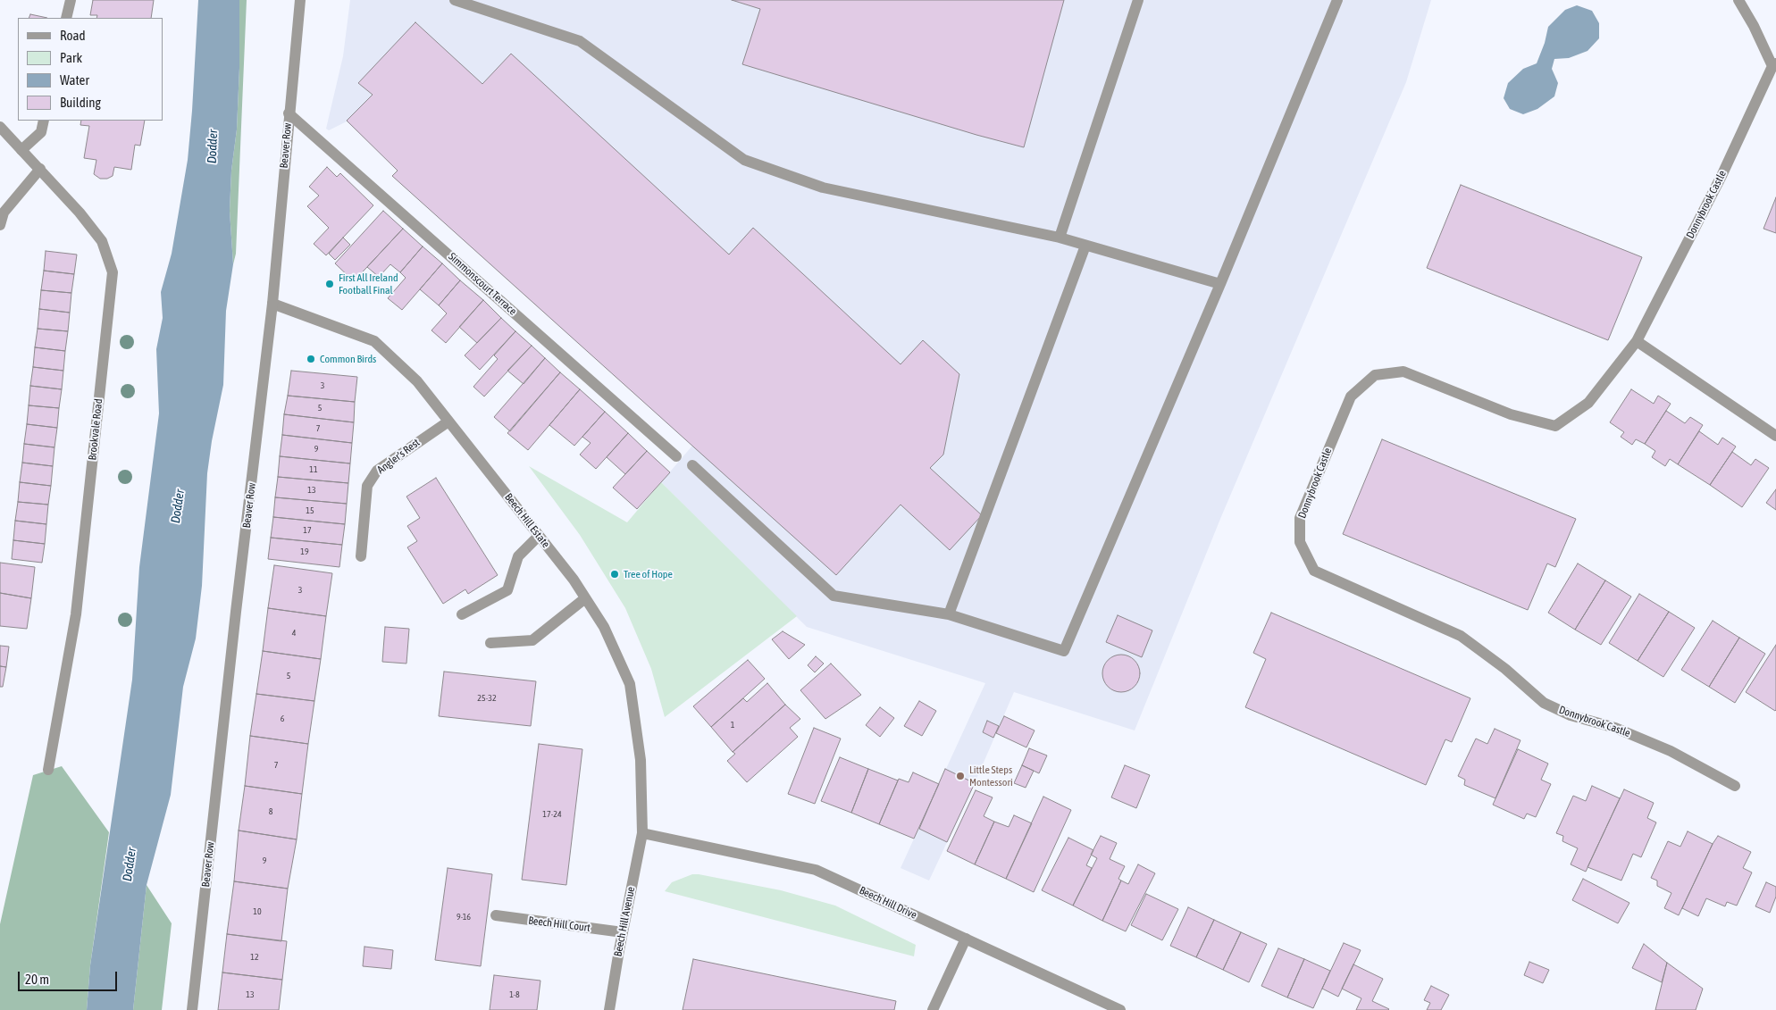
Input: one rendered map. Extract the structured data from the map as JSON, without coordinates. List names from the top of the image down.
{
  "streets": {
    "street": [
      "Beaver Row",
      "Donnybrook Castle",
      "Simmonscourt Terrace",
      "Brookvale Road",
      "Angler's Rest",
      "Beech Hill Estate",
      "Beech Hill Drive",
      "Beech Hill Avenue",
      "Beech Hill Court"
    ]
  },
  "crossings": [
    ["Beaver Row", "Simmonscourt Terrace"],
    ["Beaver Row", "Beech Hill Estate"],
    ["Angler's Rest", "Beech Hill Estate"],
    ["Beech Hill Estate", "Beech Hill Drive"],
    ["Beech Hill Estate", "Beech Hill Avenue"],
    ["Beech Hill Drive", "Beech Hill Avenue"],
    ["Beech Hill Avenue", "Beech Hill Court"]
  ],
  "water": ["Dodder"],
  "places": [
    "First All Ireland Football Final",
    "Common Birds",
    "Tree of Hope",
    "Little Steps Montessori"
  ],
  "house_numbers": [
    "3",
    "5",
    "7",
    "9",
    "11",
    "13",
    "15",
    "17",
    "19",
    "3",
    "4",
    "5",
    "25-32",
    "6",
    "1",
    "7",
    "8",
    "17-24",
    "9",
    "10",
    "9-16",
    "12",
    "13",
    "1-8"
  ],
  "legend": [
    "Road",
    "Park",
    "Water",
    "Building"
  ],
  "scale_bar": "20 m"
}
